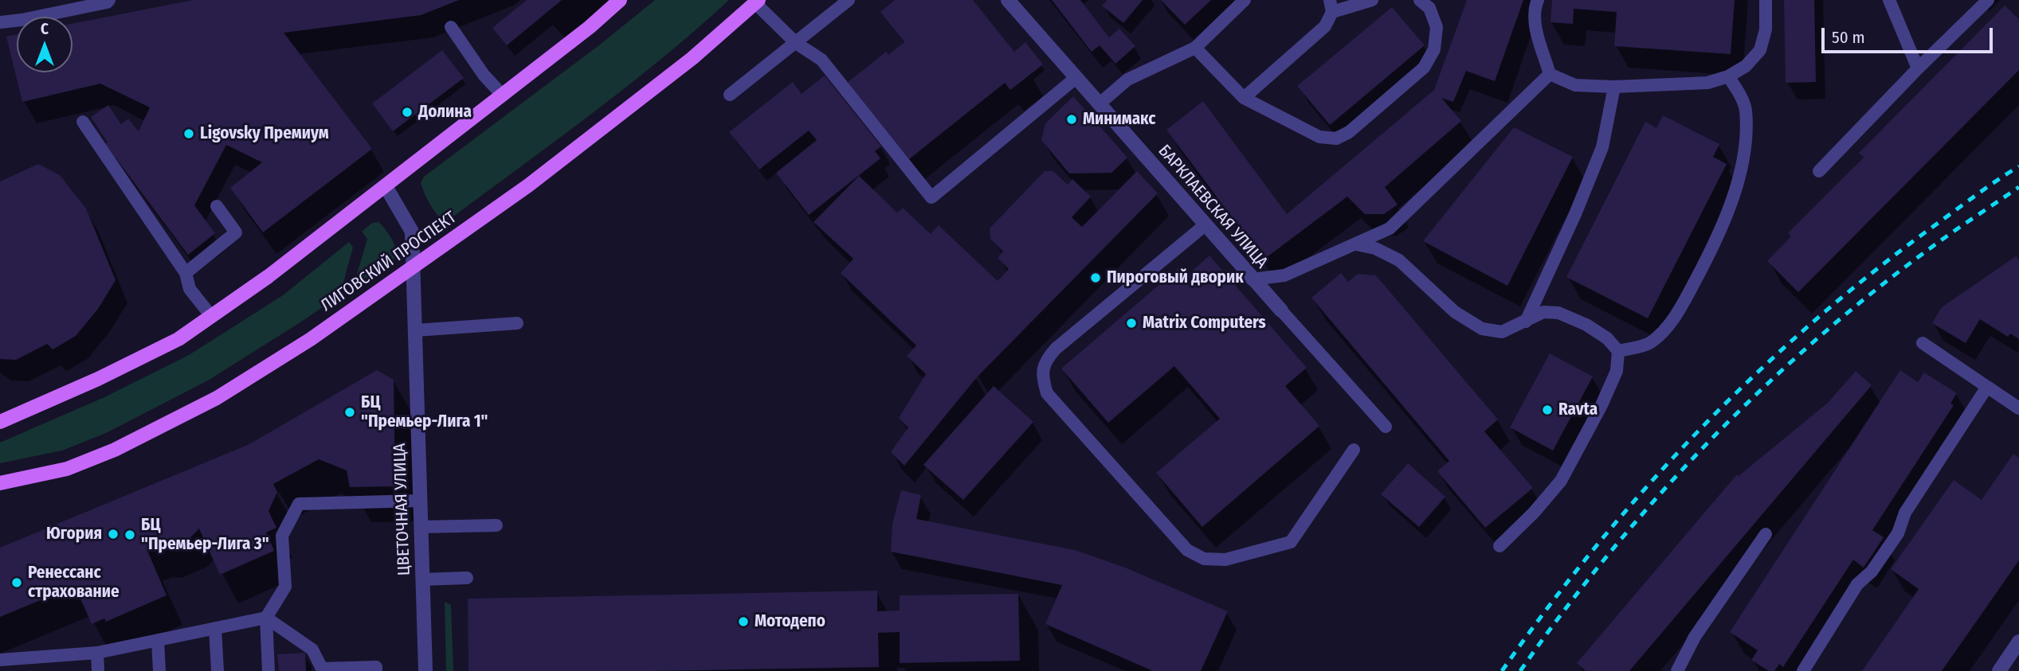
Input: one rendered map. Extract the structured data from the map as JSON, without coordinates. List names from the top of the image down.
{
  "streets": {
    "main road": ["ЛИГОВСКИЙ ПРОСПЕКТ"],
    "street": ["БАРКЛАЕВСКАЯ УЛИЦА", "ЦВЕТОЧНАЯ УЛИЦА"]
  },
  "crossings": [
    ["ЛИГОВСКИЙ ПРОСПЕКТ", "ЦВЕТОЧНАЯ УЛИЦА"]
  ],
  "places": [
    "Долина",
    "Минимакс",
    "Ligovsky Премиум",
    "Пироговый дворик",
    "Matrix Computers",
    "Ravta",
    "БЦ \"Премьер-Лига 1\"",
    "Югория",
    "БЦ \"Премьер-Лига 3\"",
    "Ренессанс страхование",
    "Мотодепо"
  ],
  "scale_bar": "50 m",
  "north": "top"
}
